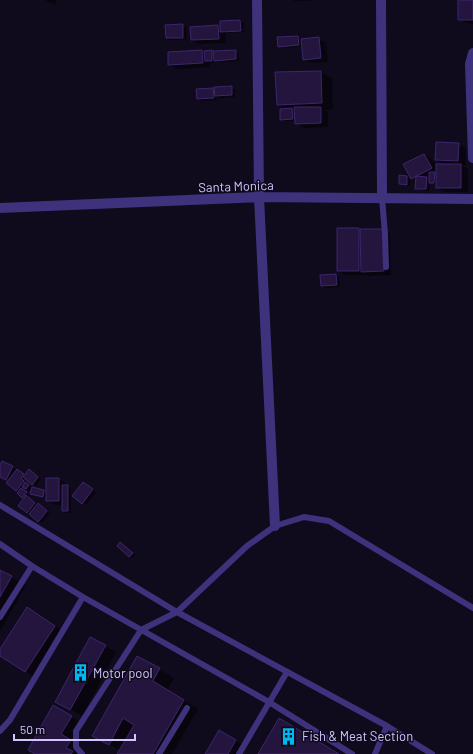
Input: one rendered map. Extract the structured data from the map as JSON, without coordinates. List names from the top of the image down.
{
  "streets": {
    "street": ["Santa Monica"]
  },
  "places": {
    "building": ["Motor pool", "Fish & Meat Section"]
  },
  "scale_bar": "50 m"
}
